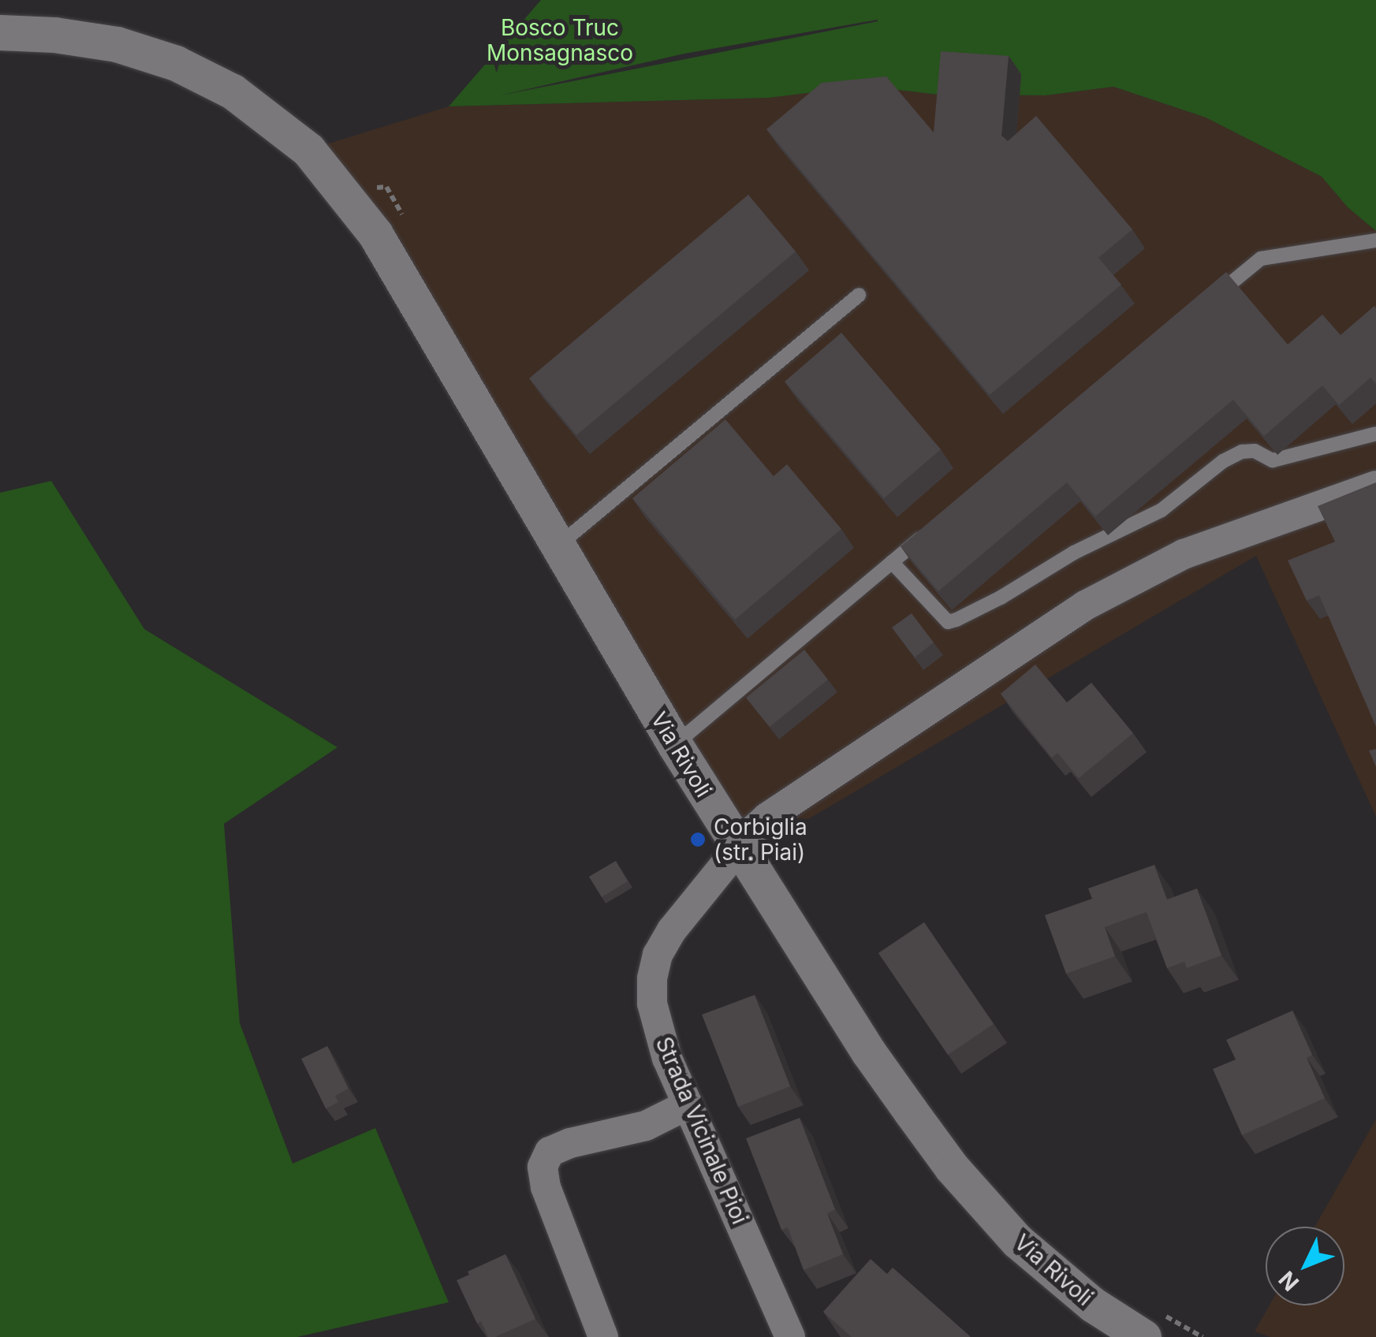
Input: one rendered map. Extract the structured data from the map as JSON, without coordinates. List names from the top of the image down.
{
  "streets": {
    "street": ["Via Rivoli", "Strada Vicinale Pioi"]
  },
  "crossings": [
    ["Via Rivoli", "Strada Vicinale Pioi"]
  ],
  "parks": ["Bosco Truc Monsagnasco"],
  "places": ["Corbiglia (str. Piai)"],
  "north": "bottom left"
}
